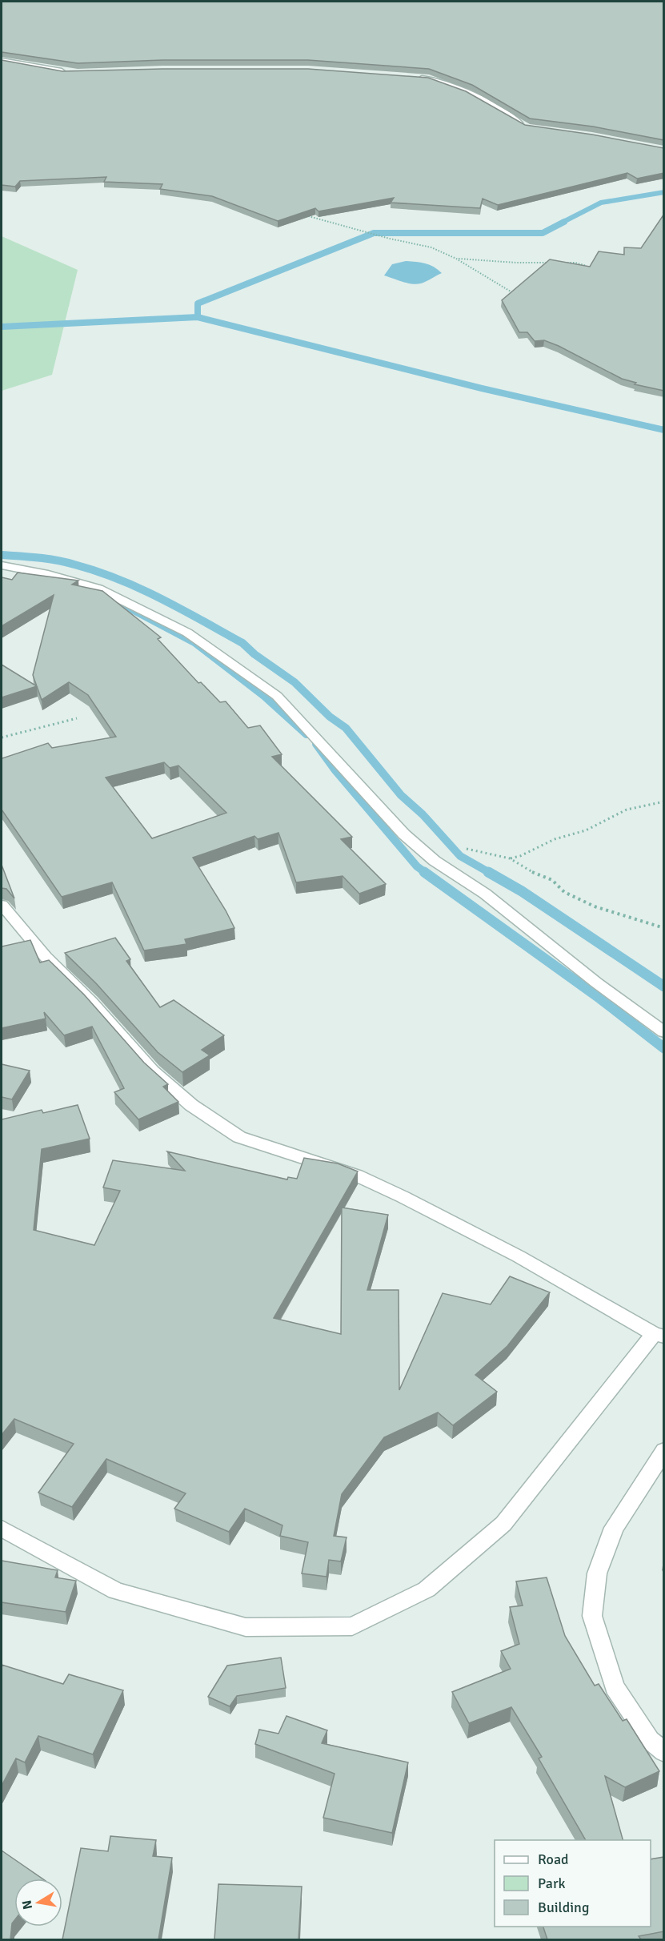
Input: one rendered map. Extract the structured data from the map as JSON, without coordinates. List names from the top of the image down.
{
  "legend": ["Road", "Park", "Building"],
  "north": "left"
}
